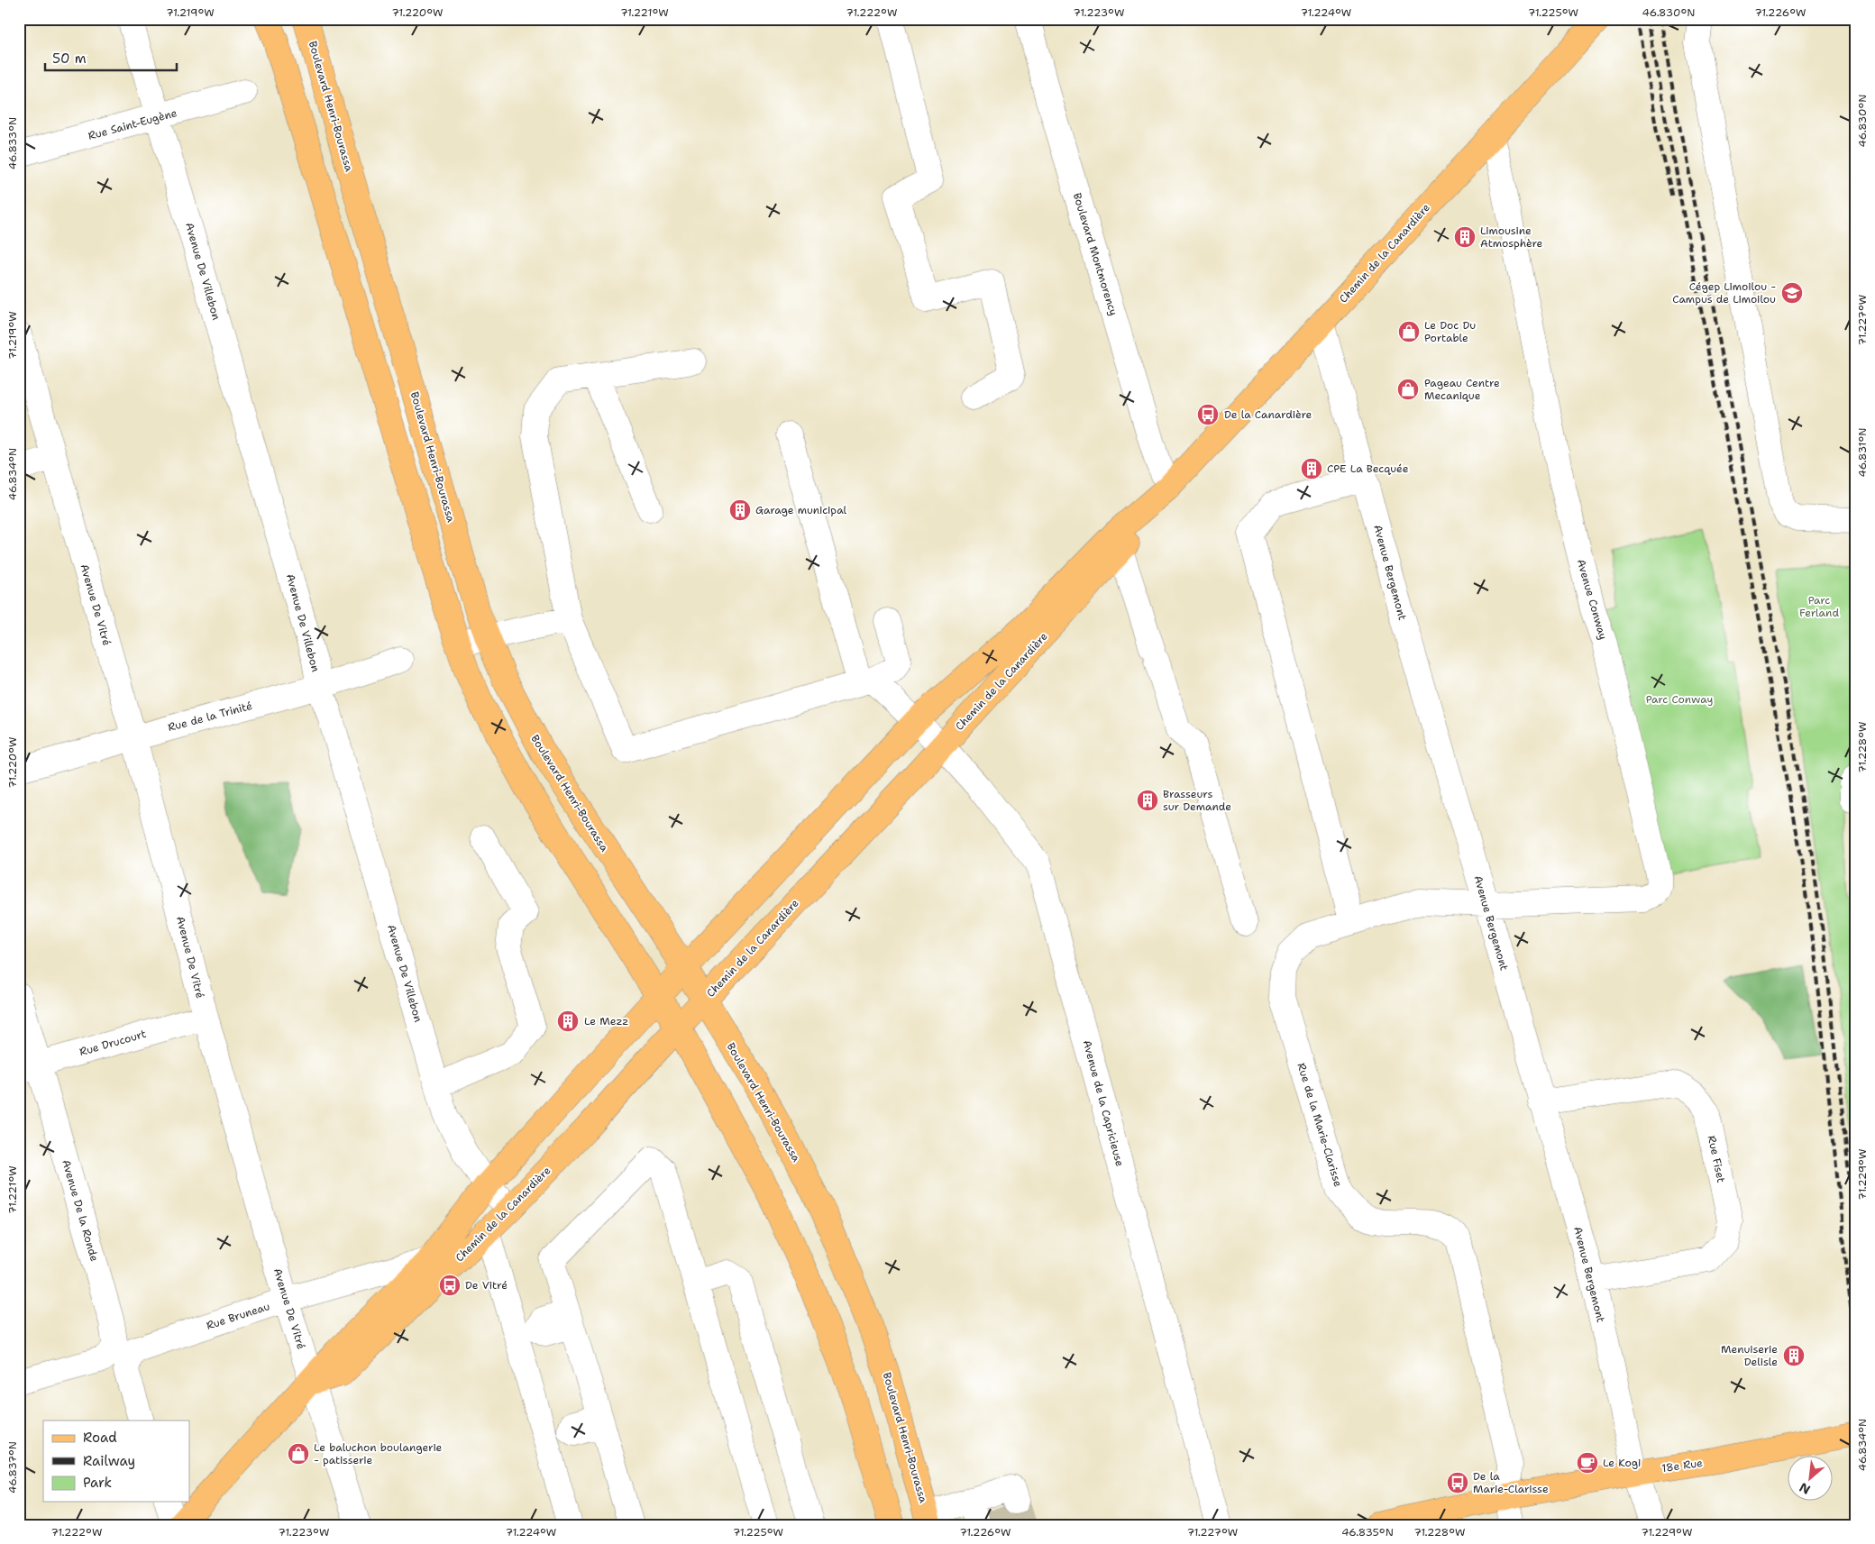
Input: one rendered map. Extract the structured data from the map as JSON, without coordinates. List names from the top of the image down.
{
  "streets": {
    "main road": ["Boulevard Henri-Bourassa", "Chemin de la Canardière", "18e Rue"],
    "street": [
      "Rue Saint-Eugène",
      "Boulevard Montmorency",
      "Avenue De Villebon",
      "Avenue Bergemont",
      "Avenue Conway",
      "Avenue De Vitré",
      "Rue de la Trinité",
      "Rue Drucourt",
      "Avenue de la Capricieuse",
      "Rue de la Marie-Clarisse",
      "Rue Fiset",
      "Avenue De la Ronde",
      "Rue Bruneau"
    ]
  },
  "crossings": [
    ["Boulevard Henri-Bourassa", "Chemin de la Canardière"],
    ["Rue Saint-Eugène", "Avenue De Villebon"],
    ["Chemin de la Canardière", "Boulevard Montmorency"],
    ["Chemin de la Canardière", "Avenue De Villebon"],
    ["Chemin de la Canardière", "Avenue Bergemont"],
    ["Chemin de la Canardière", "Avenue Conway"],
    ["Chemin de la Canardière", "Avenue De Vitré"],
    ["Chemin de la Canardière", "Avenue de la Capricieuse"],
    ["Chemin de la Canardière", "Rue Bruneau"],
    ["Avenue De Villebon", "Rue de la Trinité"],
    ["Avenue Bergemont", "Avenue Conway"],
    ["Avenue Bergemont", "Rue de la Marie-Clarisse"],
    ["Avenue Bergemont", "Rue Fiset"],
    ["Avenue Bergemont", "18e Rue"],
    ["Avenue Conway", "Rue de la Marie-Clarisse"],
    ["Avenue De Vitré", "Rue de la Trinité"],
    ["Avenue De Vitré", "Rue Drucourt"],
    ["Avenue De Vitré", "Rue Bruneau"],
    ["Rue Drucourt", "Avenue De la Ronde"],
    ["Rue de la Marie-Clarisse", "18e Rue"],
    ["Avenue De la Ronde", "Rue Bruneau"]
  ],
  "parks": ["Parc Ferland", "Parc Conway"],
  "places": {
    "building": [
      "Limousine Atmosphère",
      "CPE La Becquée",
      "Garage municipal",
      "Brasseurs sur Demande",
      "Le Mezz",
      "Menuiserie Delisle"
    ],
    "school or university": ["Cégep Limoilou - Campus de Limoilou"],
    "shop": ["Le Doc Du Portable", "Pageau Centre Mecanique", "Le baluchon boulangerie - patisserie"],
    "bus stop": ["De la Canardière", "De Vitré", "De la Marie-Clarisse"],
    "cafe": ["Le Kogi"]
  },
  "legend": ["Road", "Railway", "Park"],
  "scale_bar": "50 m",
  "north": "bottom left",
  "coordinates": [
    "71.219°W",
    "71.220°W",
    "71.221°W",
    "71.222°W",
    "71.223°W",
    "71.224°W",
    "71.225°W",
    "46.830°N",
    "71.226°W",
    "46.833°N",
    "71.227°W",
    "46.831°N",
    "46.834°N",
    "71.228°W",
    "71.229°W",
    "46.837°N",
    "46.835°N"
  ]
}
